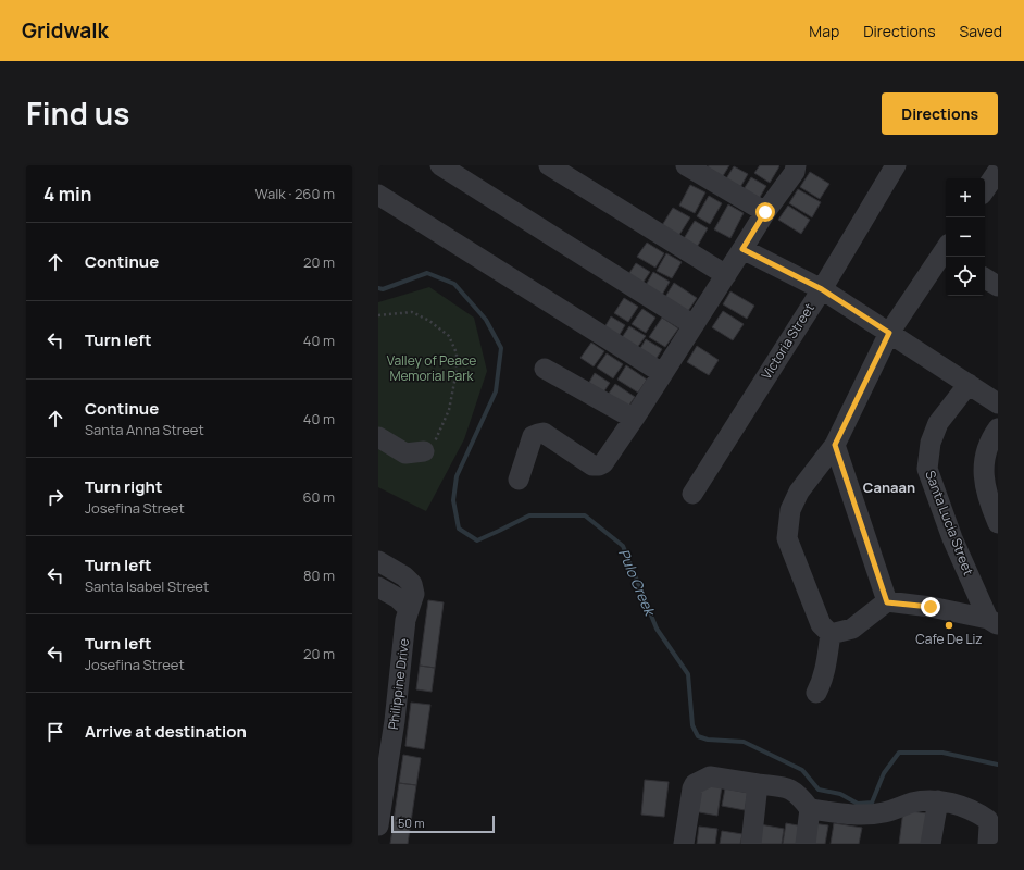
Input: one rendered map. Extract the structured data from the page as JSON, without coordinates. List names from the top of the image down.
{
  "streets": {
    "street": ["Victoria Street", "Santa Lucia Street", "Philippine Drive"]
  },
  "districts": ["Canaan"],
  "water": ["Pulo Creek"],
  "parks": ["Valley of Peace Memorial Park"],
  "places": ["Cafe De Liz"],
  "scale_bar": "50 m",
  "page": {
    "header": "Gridwalk",
    "nav": ["Map", "Directions", "Saved"],
    "title": "Find us",
    "buttons": "Directions",
    "heading": ["4 min", "Walk · 260 m"],
    "map_buttons": ["+", "−"],
    "list": [
      ["Continue", "20 m"],
      ["Turn left", "40 m"],
      ["Continue", "Santa Anna Street", "40 m"],
      ["Turn right", "Josefina Street", "60 m"],
      ["Turn left", "Santa Isabel Street", "80 m"],
      ["Turn left", "Josefina Street", "20 m"],
      "Arrive at destination"
    ],
    "scale": "50 m"
  }
}
